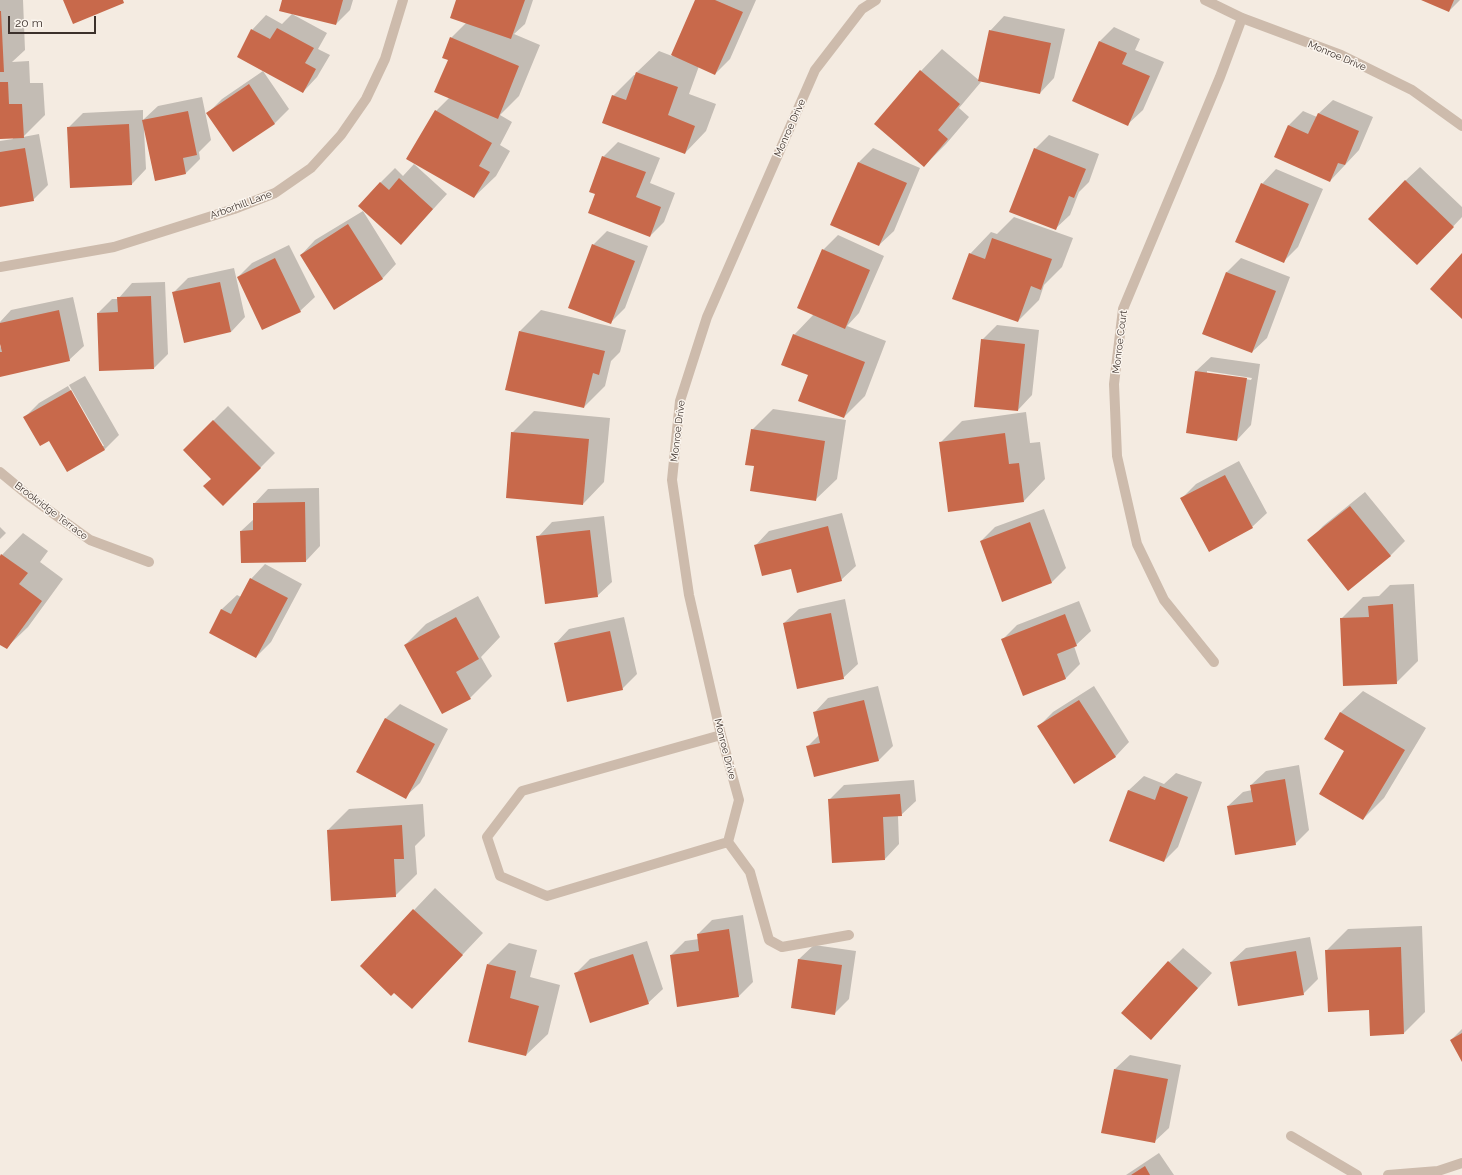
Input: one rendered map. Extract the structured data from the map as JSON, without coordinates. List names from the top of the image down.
{
  "streets": {
    "street": [
      "Monroe Drive",
      "Arborhill Lane",
      "Monroe Court",
      "Brookridge Terrace"
    ]
  },
  "crossings": [
    ["Monroe Drive", "Monroe Court"]
  ],
  "scale_bar": "20 m"
}
